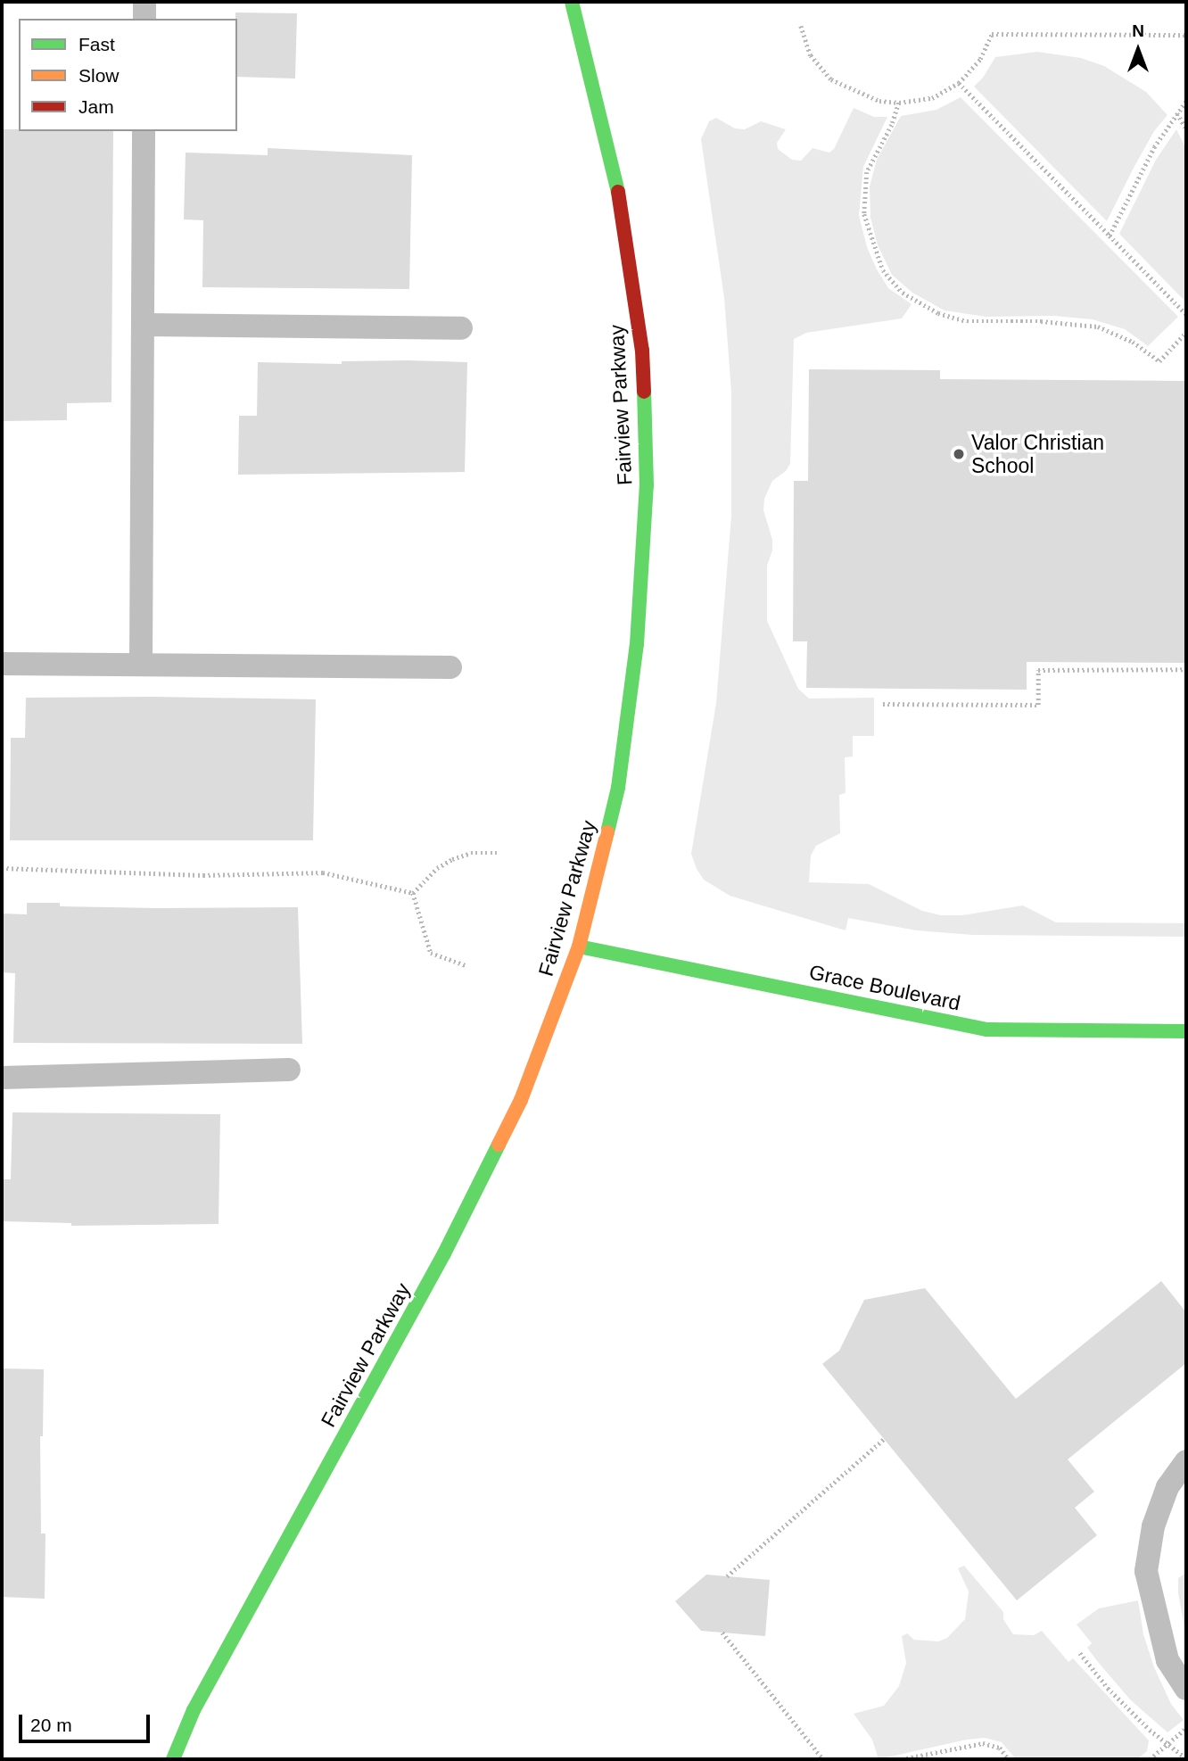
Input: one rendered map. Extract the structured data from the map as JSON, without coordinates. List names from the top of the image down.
{
  "streets": {
    "main road": ["Fairview Parkway", "Grace Boulevard"]
  },
  "crossings": [
    ["Fairview Parkway", "Grace Boulevard"]
  ],
  "places": ["Valor Christian School"],
  "legend": ["Fast", "Slow", "Jam"],
  "scale_bar": "20 m",
  "north": "top"
}
